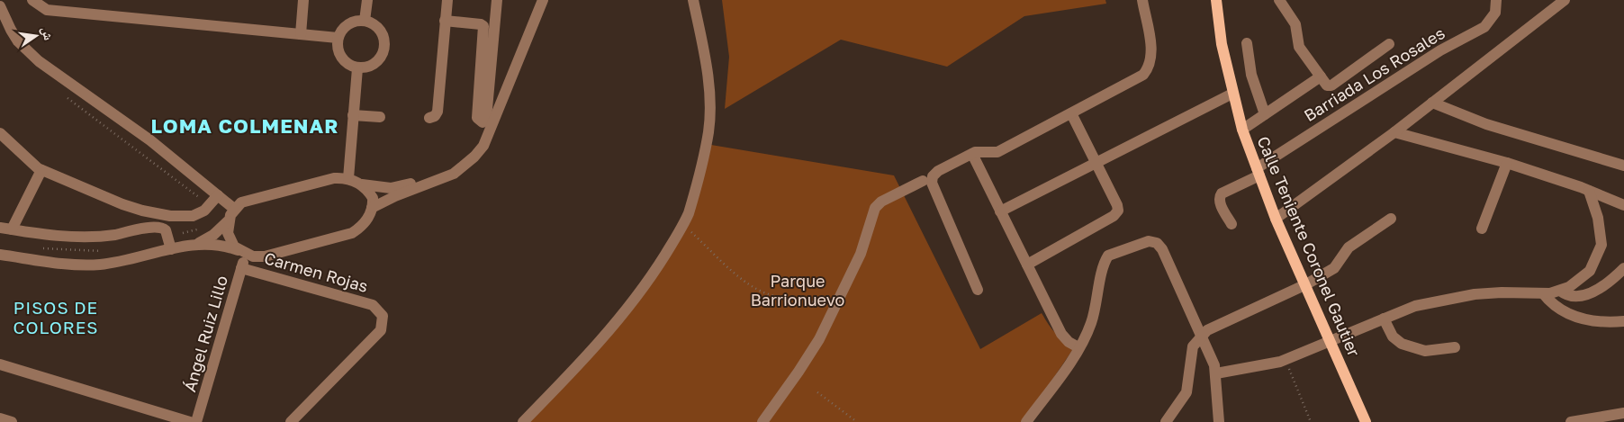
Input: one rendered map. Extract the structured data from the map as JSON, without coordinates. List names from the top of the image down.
{
  "streets": {
    "main road": ["Calle Teniente Coronel Gautier"],
    "street": ["Barriada Los Rosales", "Carmen Rojas", "Ángel Ruiz Lillo"]
  },
  "crossings": [
    ["Barriada Los Rosales", "Calle Teniente Coronel Gautier"],
    ["Carmen Rojas", "Ángel Ruiz Lillo"]
  ],
  "districts": ["LOMA COLMENAR", "PISOS DE COLORES"],
  "parks": ["Parque Barrionuevo"],
  "north": "right"
}
